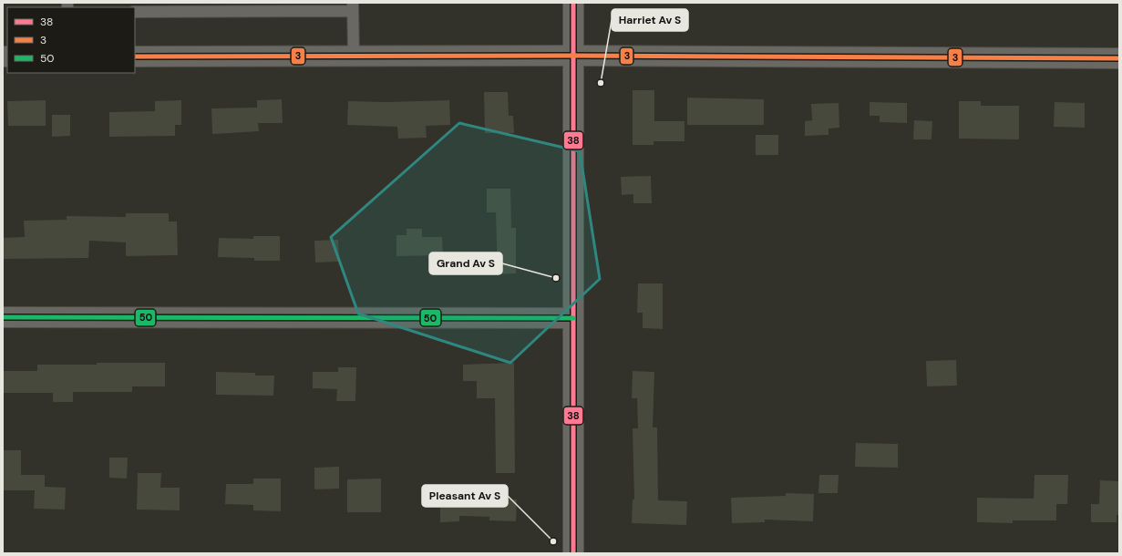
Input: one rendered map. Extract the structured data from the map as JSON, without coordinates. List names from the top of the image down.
{
  "places": ["Harriet Av S", "Grand Av S", "Pleasant Av S"],
  "lines": ["transit line 38", "transit line 3", "transit line 50"],
  "legend": ["38", "3", "50"]
}
